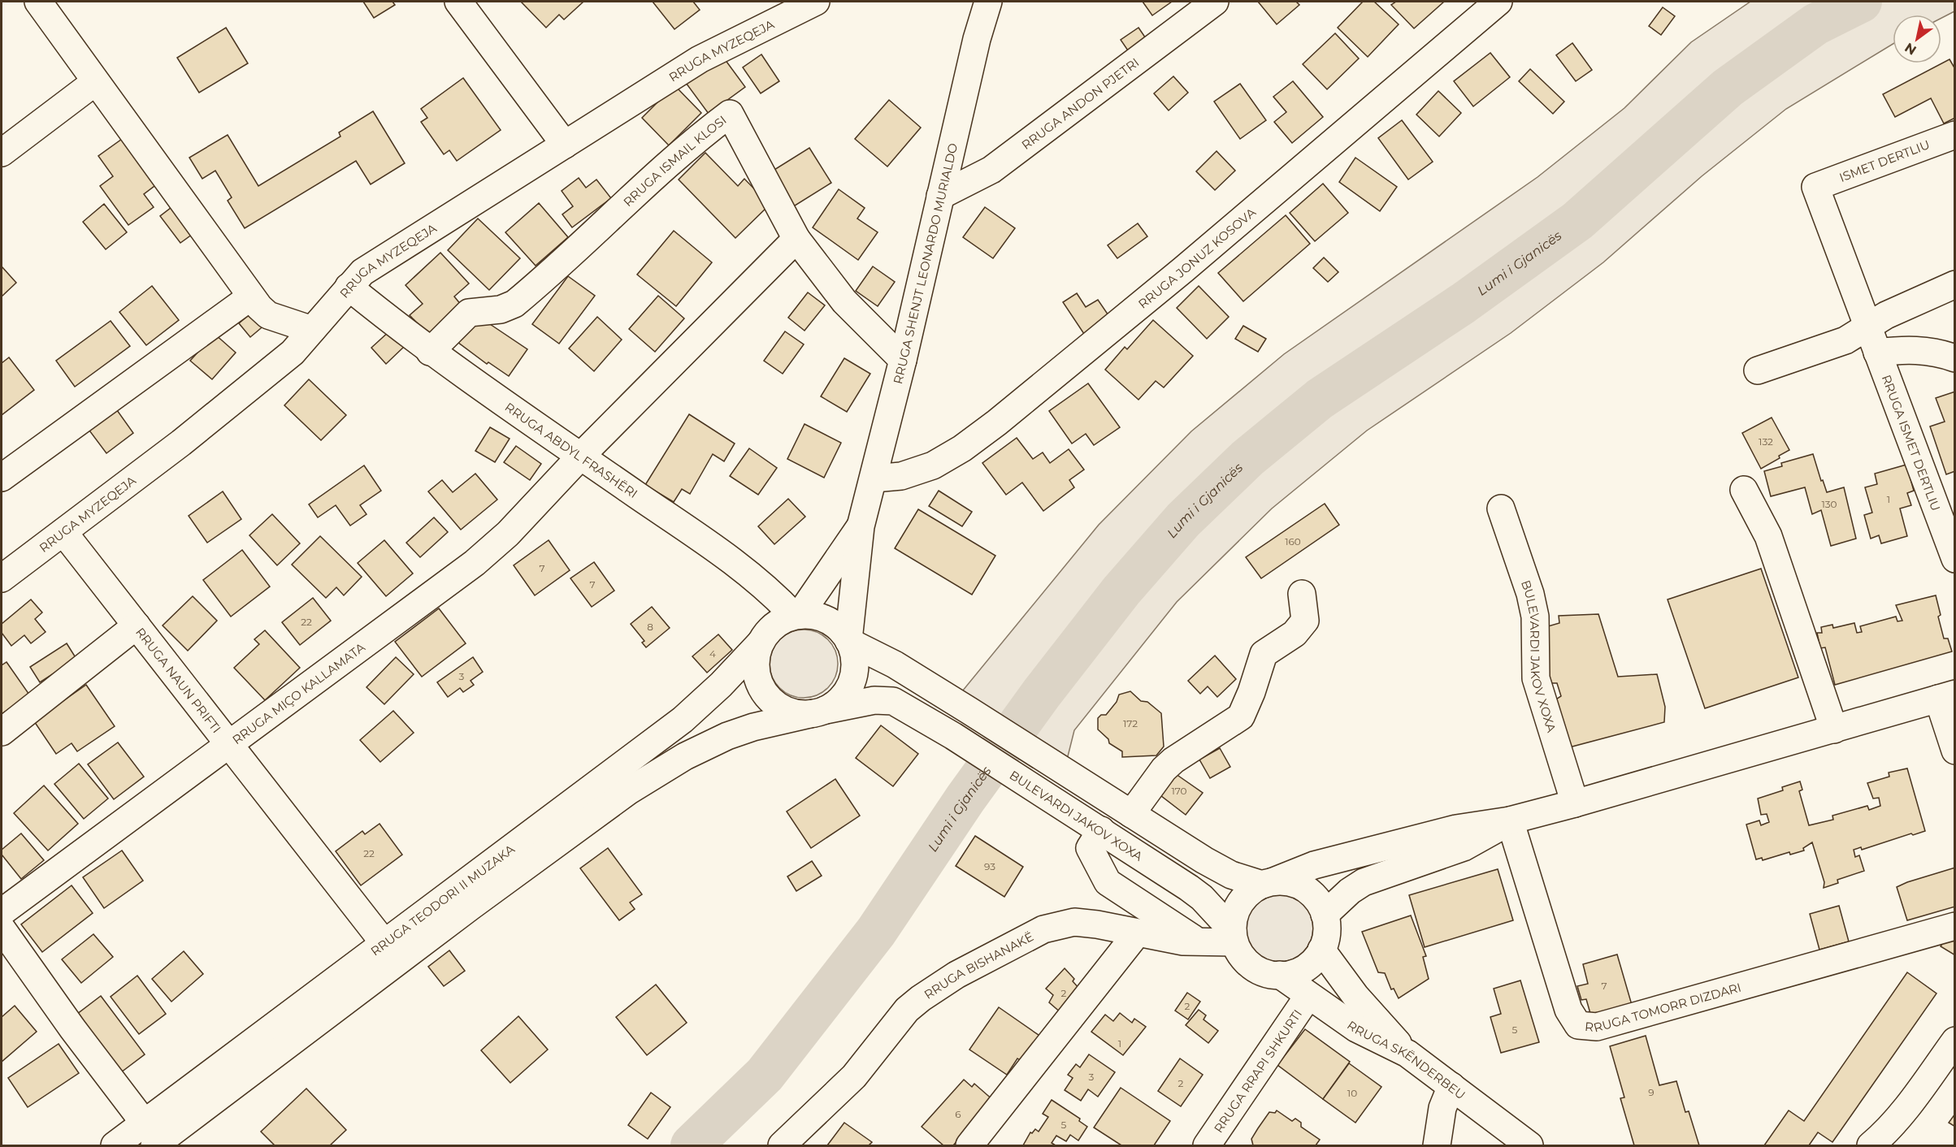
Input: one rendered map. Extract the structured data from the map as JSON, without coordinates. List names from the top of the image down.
{
  "streets": {
    "street": [
      "RRUGA MYZEQEJA",
      "RRUGA ANDON PJETRI",
      "RRUGA ISMAIL KLOSI",
      "ISMET DERTLIU",
      "RRUGA JONUZ KOSOVA",
      "RRUGA SHENJT LEONARDO MURIALDO",
      "RRUGA ISMET DERTLIU",
      "RRUGA ABDYL FRASHËRI",
      "BULEVARDI JAKOV XOXA",
      "RRUGA NAUN PRIFTI",
      "RRUGA MIÇO KALLAMATA",
      "RRUGA TEODORI II MUZAKA",
      "RRUGA BISHANAKË",
      "RRUGA TOMORR DIZDARI",
      "RRUGA SKËNDERBEU",
      "RRUGA RRAPI SHKURTI"
    ]
  },
  "crossings": [
    ["RRUGA MYZEQEJA", "RRUGA ABDYL FRASHËRI"],
    ["RRUGA MYZEQEJA", "RRUGA NAUN PRIFTI"],
    ["RRUGA ANDON PJETRI", "RRUGA SHENJT LEONARDO MURIALDO"],
    ["RRUGA ISMAIL KLOSI", "RRUGA SHENJT LEONARDO MURIALDO"],
    ["RRUGA ISMAIL KLOSI", "RRUGA ABDYL FRASHËRI"],
    ["RRUGA ISMAIL KLOSI", "RRUGA MIÇO KALLAMATA"],
    ["ISMET DERTLIU", "RRUGA ISMET DERTLIU"],
    ["RRUGA JONUZ KOSOVA", "RRUGA SHENJT LEONARDO MURIALDO"],
    ["RRUGA SHENJT LEONARDO MURIALDO", "RRUGA ABDYL FRASHËRI"],
    ["RRUGA SHENJT LEONARDO MURIALDO", "BULEVARDI JAKOV XOXA"],
    ["RRUGA SHENJT LEONARDO MURIALDO", "RRUGA TEODORI II MUZAKA"],
    ["RRUGA ABDYL FRASHËRI", "BULEVARDI JAKOV XOXA"],
    ["RRUGA ABDYL FRASHËRI", "RRUGA MIÇO KALLAMATA"],
    ["RRUGA ABDYL FRASHËRI", "RRUGA TEODORI II MUZAKA"],
    ["BULEVARDI JAKOV XOXA", "RRUGA TEODORI II MUZAKA"],
    ["BULEVARDI JAKOV XOXA", "RRUGA BISHANAKË"],
    ["BULEVARDI JAKOV XOXA", "RRUGA SKËNDERBEU"],
    ["RRUGA NAUN PRIFTI", "RRUGA MIÇO KALLAMATA"],
    ["RRUGA NAUN PRIFTI", "RRUGA TEODORI II MUZAKA"],
    ["RRUGA BISHANAKË", "RRUGA SKËNDERBEU"],
    ["RRUGA SKËNDERBEU", "RRUGA RRAPI SHKURTI"]
  ],
  "water": ["Lumi i Gjanicës"],
  "house_numbers": [
    "132",
    "1",
    "130",
    "160",
    "7",
    "7",
    "22",
    "8",
    "4",
    "3",
    "172",
    "170",
    "22",
    "93",
    "7",
    "2",
    "2",
    "5",
    "1",
    "3",
    "2",
    "9",
    "10",
    "6",
    "5"
  ],
  "north": "bottom left"
}
